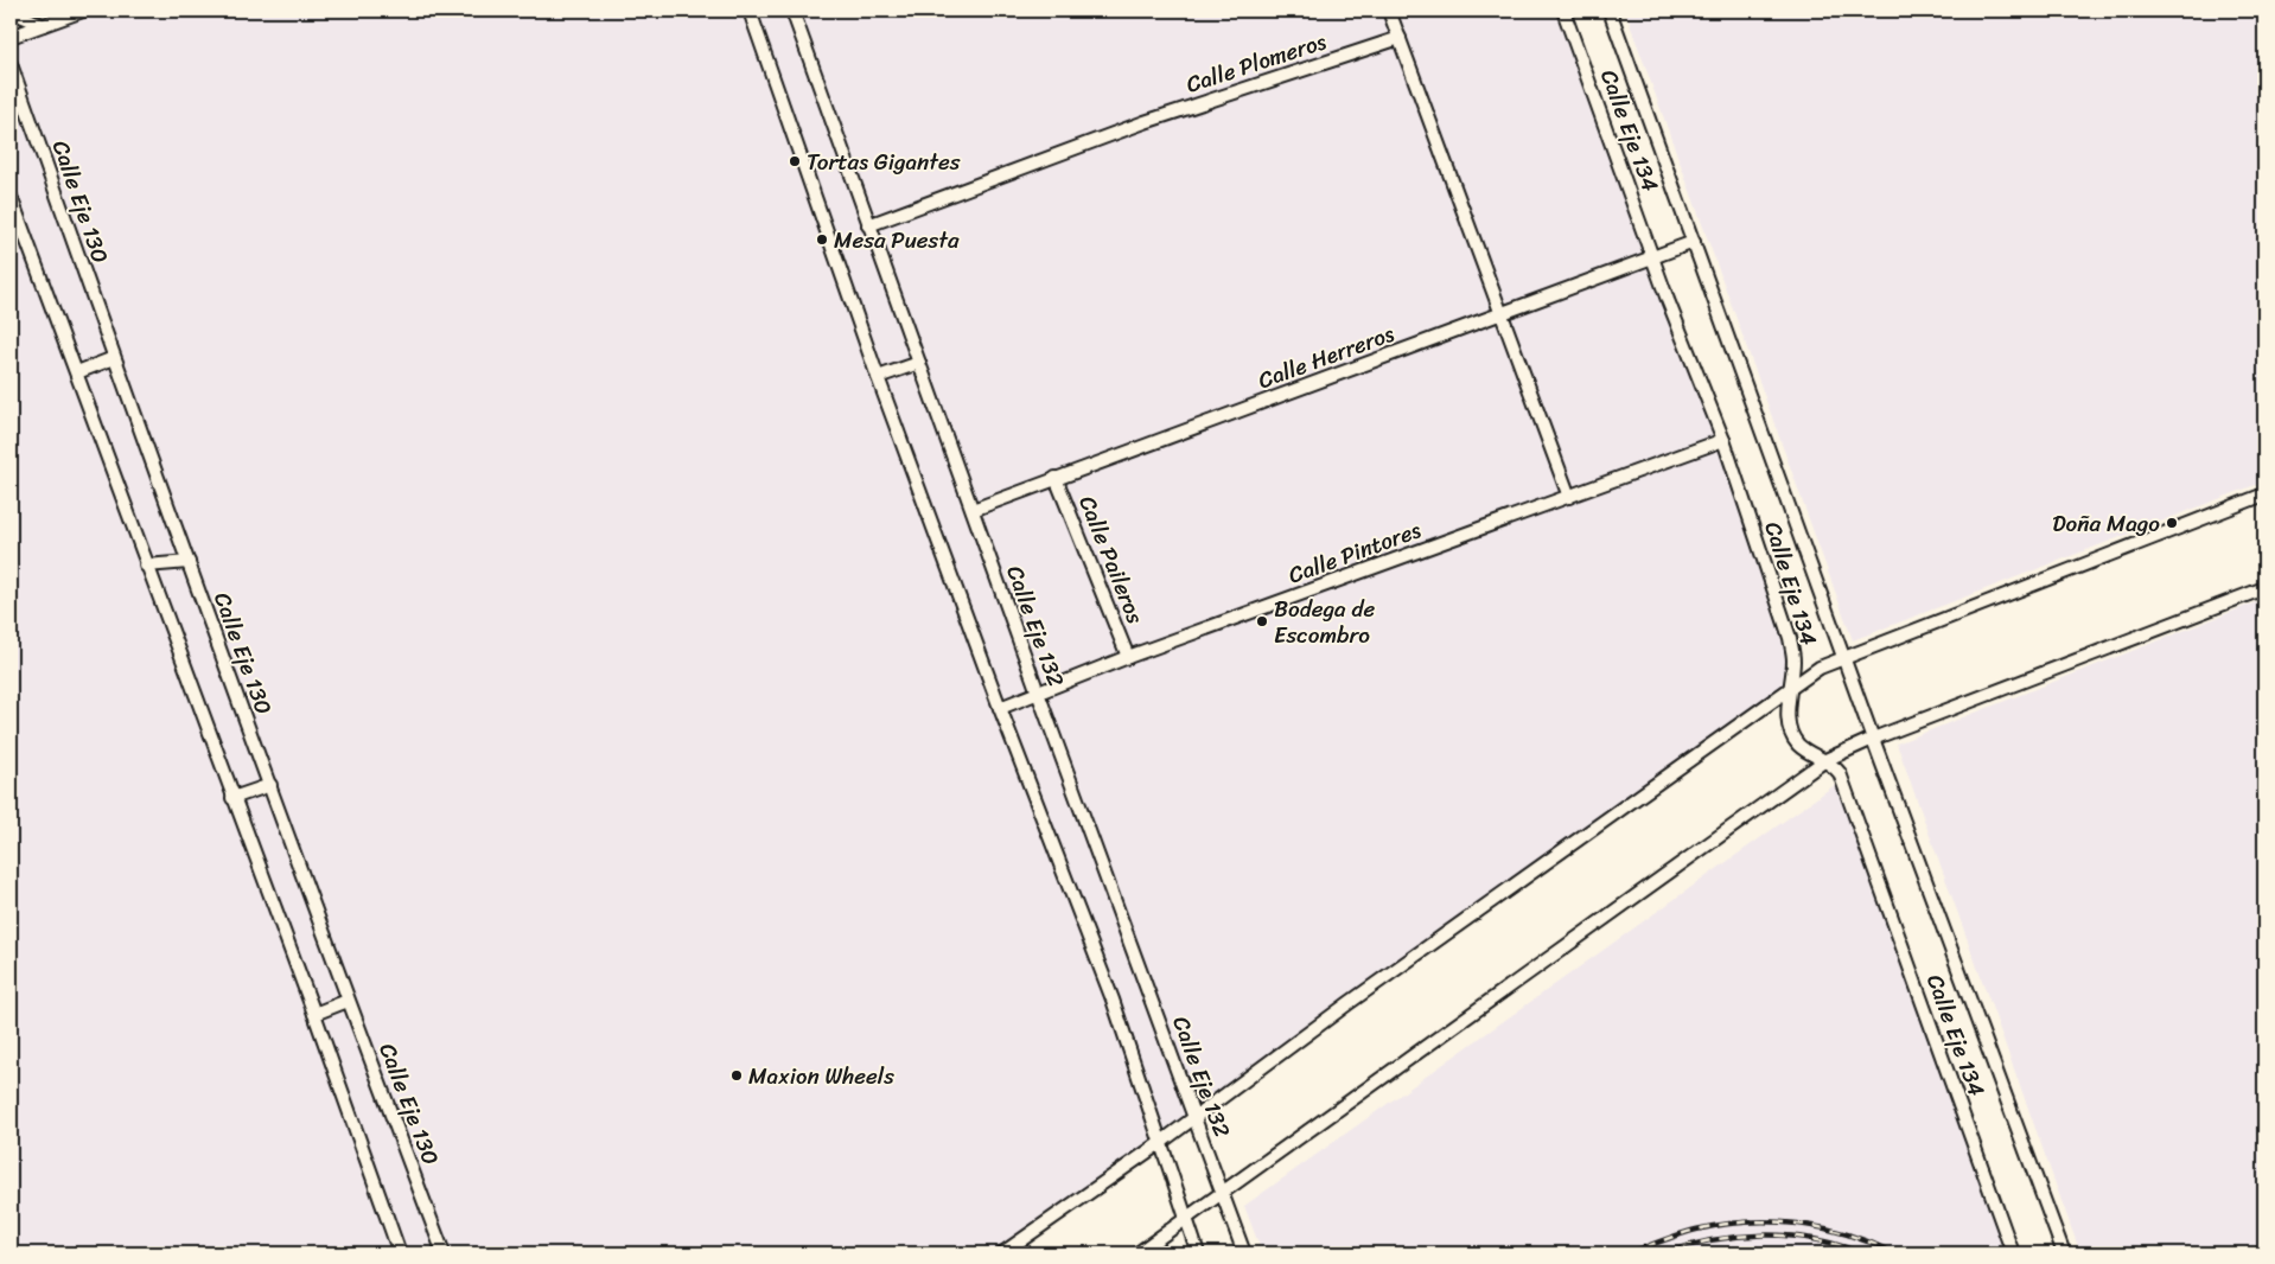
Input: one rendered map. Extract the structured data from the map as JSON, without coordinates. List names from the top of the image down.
{
  "streets": {
    "street": [
      "Calle Plomeros",
      "Calle Eje 134",
      "Calle Eje 130",
      "Calle Herreros",
      "Calle Pintores",
      "Calle Paileros",
      "Calle Eje 132"
    ]
  },
  "crossings": [
    ["Calle Plomeros", "Calle Eje 132"],
    ["Calle Eje 134", "Calle Herreros"],
    ["Calle Eje 134", "Calle Pintores"],
    ["Calle Herreros", "Calle Paileros"],
    ["Calle Herreros", "Calle Eje 132"],
    ["Calle Pintores", "Calle Paileros"],
    ["Calle Pintores", "Calle Eje 132"]
  ],
  "places": [
    "Tortas Gigantes",
    "Mesa Puesta",
    "Doña Mago",
    "Bodega de Escombro",
    "Maxion Wheels"
  ]
}
